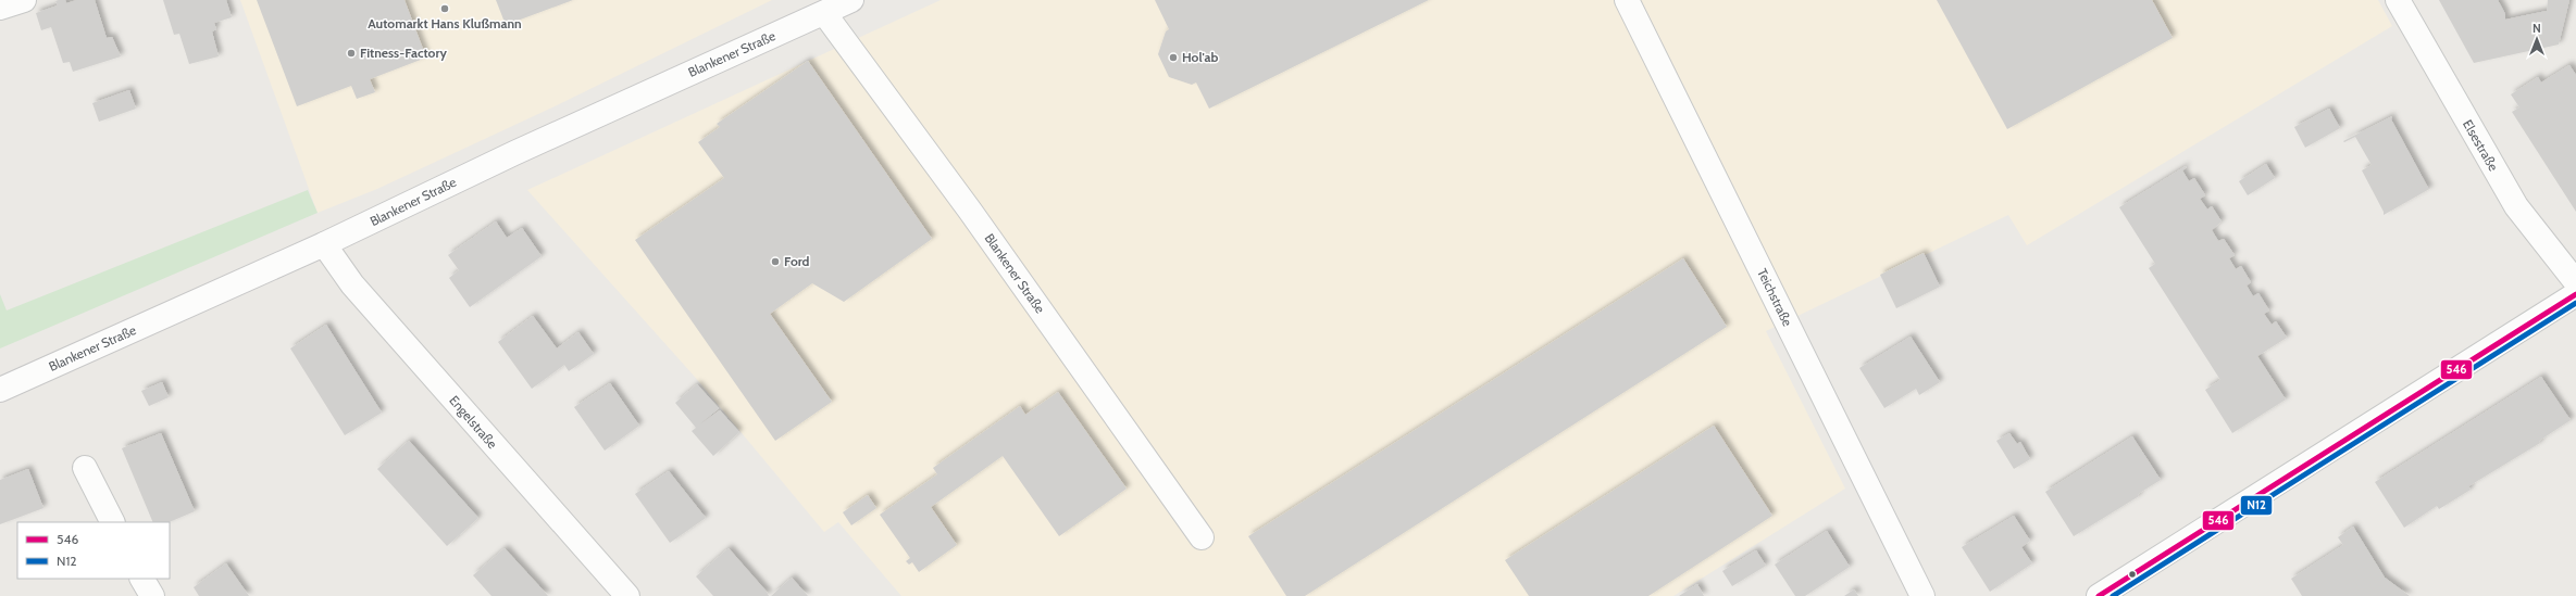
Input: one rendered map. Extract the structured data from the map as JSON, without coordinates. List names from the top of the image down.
{
  "streets": {
    "street": [
      "Blankener Straße",
      "Elsestraße",
      "Teichstraße",
      "Engelstraße"
    ]
  },
  "crossings": [
    ["Blankener Straße", "Engelstraße"]
  ],
  "places": [
    "Automarkt Hans Klußmann",
    "Fitness-Factory",
    "Hol'ab",
    "Ford"
  ],
  "lines": ["transit line 546", "transit line N12"],
  "legend": ["546", "N12"],
  "north": "top"
}
